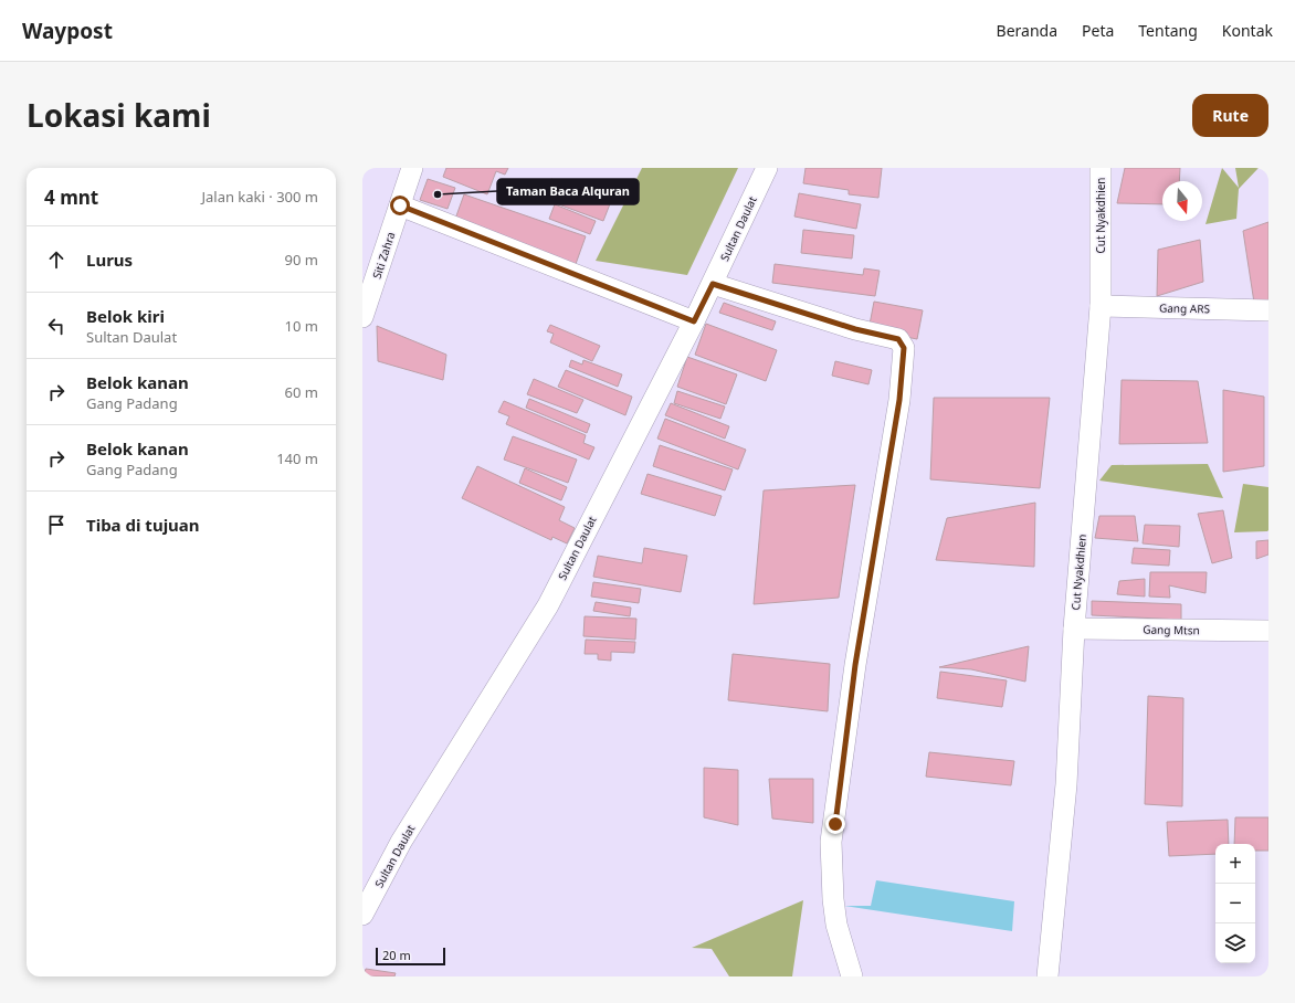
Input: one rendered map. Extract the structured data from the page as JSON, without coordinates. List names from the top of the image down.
{
  "streets": {
    "street": [
      "Cut Nyakdhien",
      "Sultan Daulat",
      "Siti Zahra",
      "Gang ARS",
      "Gang Mtsn"
    ]
  },
  "crossings": [
    ["Cut Nyakdhien", "Gang ARS"],
    ["Cut Nyakdhien", "Gang Mtsn"]
  ],
  "places": ["Taman Baca Alquran"],
  "scale_bar": "20 m",
  "north": "bottom",
  "page": {
    "header": "Waypost",
    "nav": [
      "Beranda",
      "Peta",
      "Tentang",
      "Kontak"
    ],
    "title": "Lokasi kami",
    "buttons": "Rute",
    "heading": ["4 mnt", "Jalan kaki · 300 m"],
    "list": [
      ["Lurus", "90 m"],
      ["Belok kiri", "Sultan Daulat", "10 m"],
      ["Belok kanan", "Gang Padang", "60 m"],
      ["Belok kanan", "Gang Padang", "140 m"],
      "Tiba di tujuan"
    ],
    "map_buttons": ["+", "−"],
    "scale": "20 m"
  }
}
